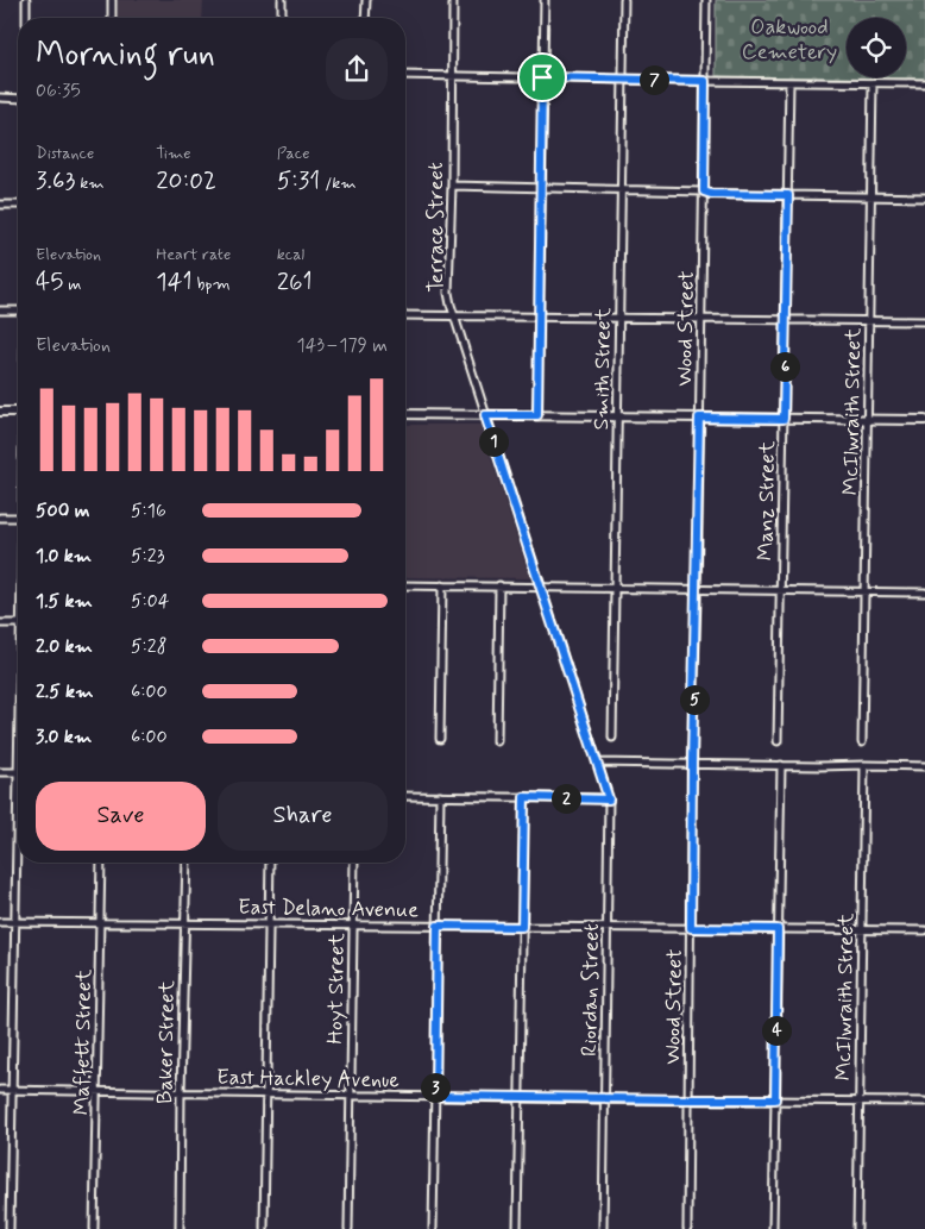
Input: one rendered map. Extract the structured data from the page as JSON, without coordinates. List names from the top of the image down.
{
  "streets": {
    "street": [
      "Terrace Street",
      "Wood Street",
      "Smith Street",
      "McIlwraith Street",
      "Manz Street",
      "East Delano Avenue",
      "Hoyt Street",
      "Riordan Street",
      "Maffett Street",
      "Baker Street",
      "East Hackley Avenue"
    ]
  },
  "crossings": [
    ["Terrace Street", "Riordan Street"],
    ["Wood Street", "East Delano Avenue"],
    ["Wood Street", "East Hackley Avenue"],
    ["McIlwraith Street", "East Delano Avenue"],
    ["McIlwraith Street", "East Hackley Avenue"],
    ["East Delano Avenue", "Hoyt Street"],
    ["East Delano Avenue", "Riordan Street"],
    ["East Delano Avenue", "Maffett Street"],
    ["East Delano Avenue", "Baker Street"],
    ["Hoyt Street", "East Hackley Avenue"],
    ["Riordan Street", "East Hackley Avenue"],
    ["Maffett Street", "East Hackley Avenue"],
    ["Baker Street", "East Hackley Avenue"]
  ],
  "parks": ["Oakwood Cemetery"],
  "page": {
    "heading": ["Morning run", "06:35"],
    "pins": [
      "7",
      "6",
      "1",
      "5",
      "2",
      "4",
      "3"
    ],
    "stats": [
      ["Distance", "3.63 km"],
      ["Time", "20:02"],
      ["Pace", "5:31 /km"],
      ["Elevation", "45 m"],
      ["Heart rate", "141 bpm"],
      ["kcal", "261"]
    ],
    "chart": ["Elevation", "143–179 m"],
    "list": [
      {
        "name": "500 m",
        "note": "5:16"
      },
      {
        "name": "1.0 km",
        "note": "5:23"
      },
      {
        "name": "1.5 km",
        "note": "5:04"
      },
      {
        "name": "2.0 km",
        "note": "5:28"
      },
      {
        "name": "2.5 km",
        "note": "6:00"
      },
      {
        "name": "3.0 km",
        "note": "6:00"
      }
    ],
    "buttons": ["Save", "Share"]
  }
}
